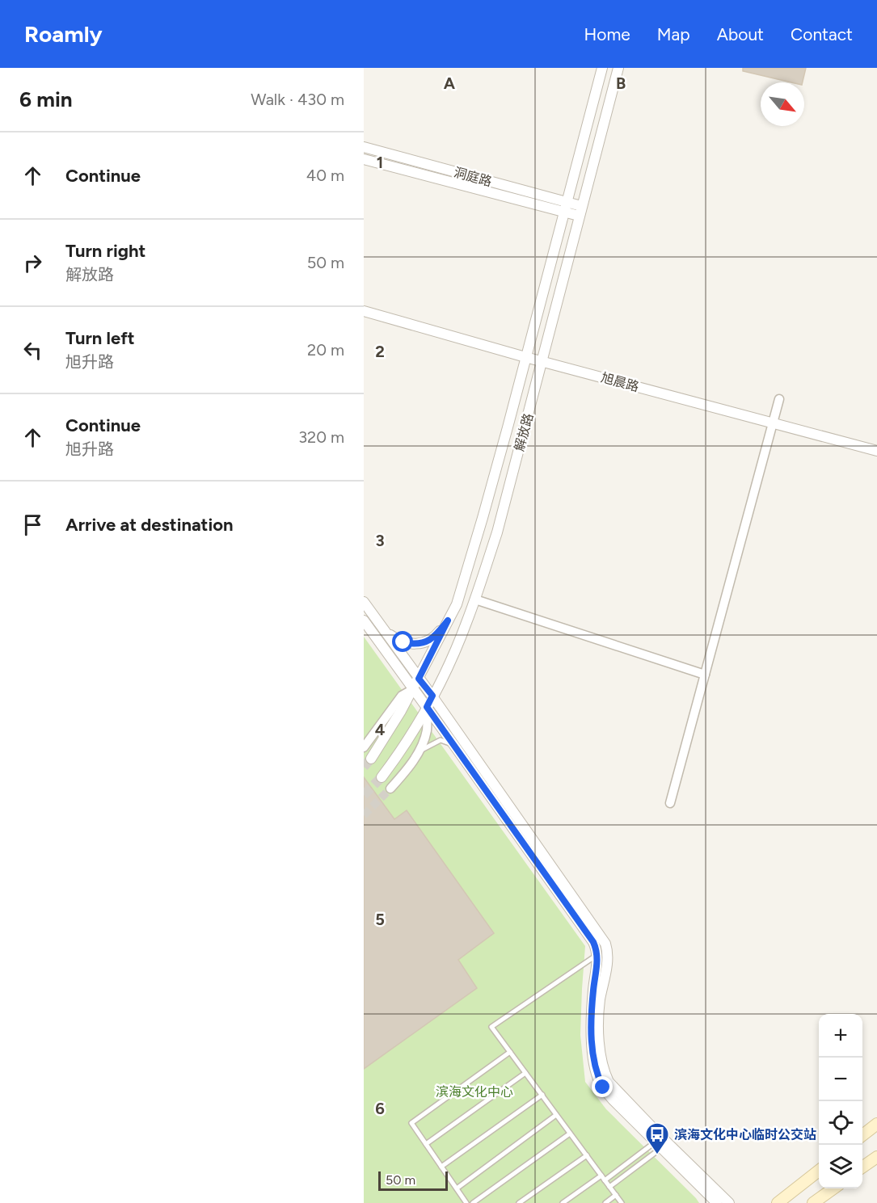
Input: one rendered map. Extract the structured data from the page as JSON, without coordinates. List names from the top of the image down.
{
  "streets": {
    "street": ["洞庭路", "旭晨路", "解放路"]
  },
  "crossings": [
    ["洞庭路", "解放路"],
    ["旭晨路", "解放路"]
  ],
  "parks": ["滨海文化中心"],
  "places": {
    "bus stop": ["滨海文化中心临时公交站"]
  },
  "scale_bar": "50 m",
  "north": "bottom right",
  "page": {
    "header": "Roamly",
    "nav": [
      "Home",
      "Map",
      "About",
      "Contact"
    ],
    "heading": ["6 min", "Walk · 430 m"],
    "list": [
      ["Continue", "40 m"],
      ["Turn right", "解放路", "50 m"],
      ["Turn left", "旭升路", "20 m"],
      ["Continue", "旭升路", "320 m"],
      "Arrive at destination"
    ],
    "map_buttons": ["+", "−"],
    "scale": "50 m"
  },
  "grid": {
    "columns": ["A", "B"],
    "rows": [
      "1",
      "2",
      "3",
      "4",
      "5",
      "6"
    ]
  }
}
